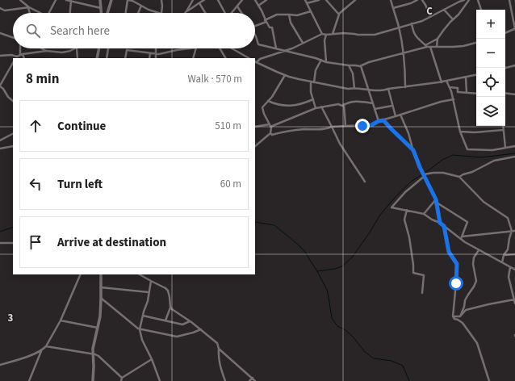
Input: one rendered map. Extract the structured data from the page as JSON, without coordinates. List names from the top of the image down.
{
  "page": {
    "map_buttons": ["+", "−"],
    "search": "Search here",
    "heading": ["8 min", "Walk · 570 m"],
    "list": [
      ["Continue", "510 m"],
      ["Turn left", "60 m"],
      "Arrive at destination"
    ]
  },
  "grid": {
    "columns": ["C"],
    "rows": ["3"]
  }
}
